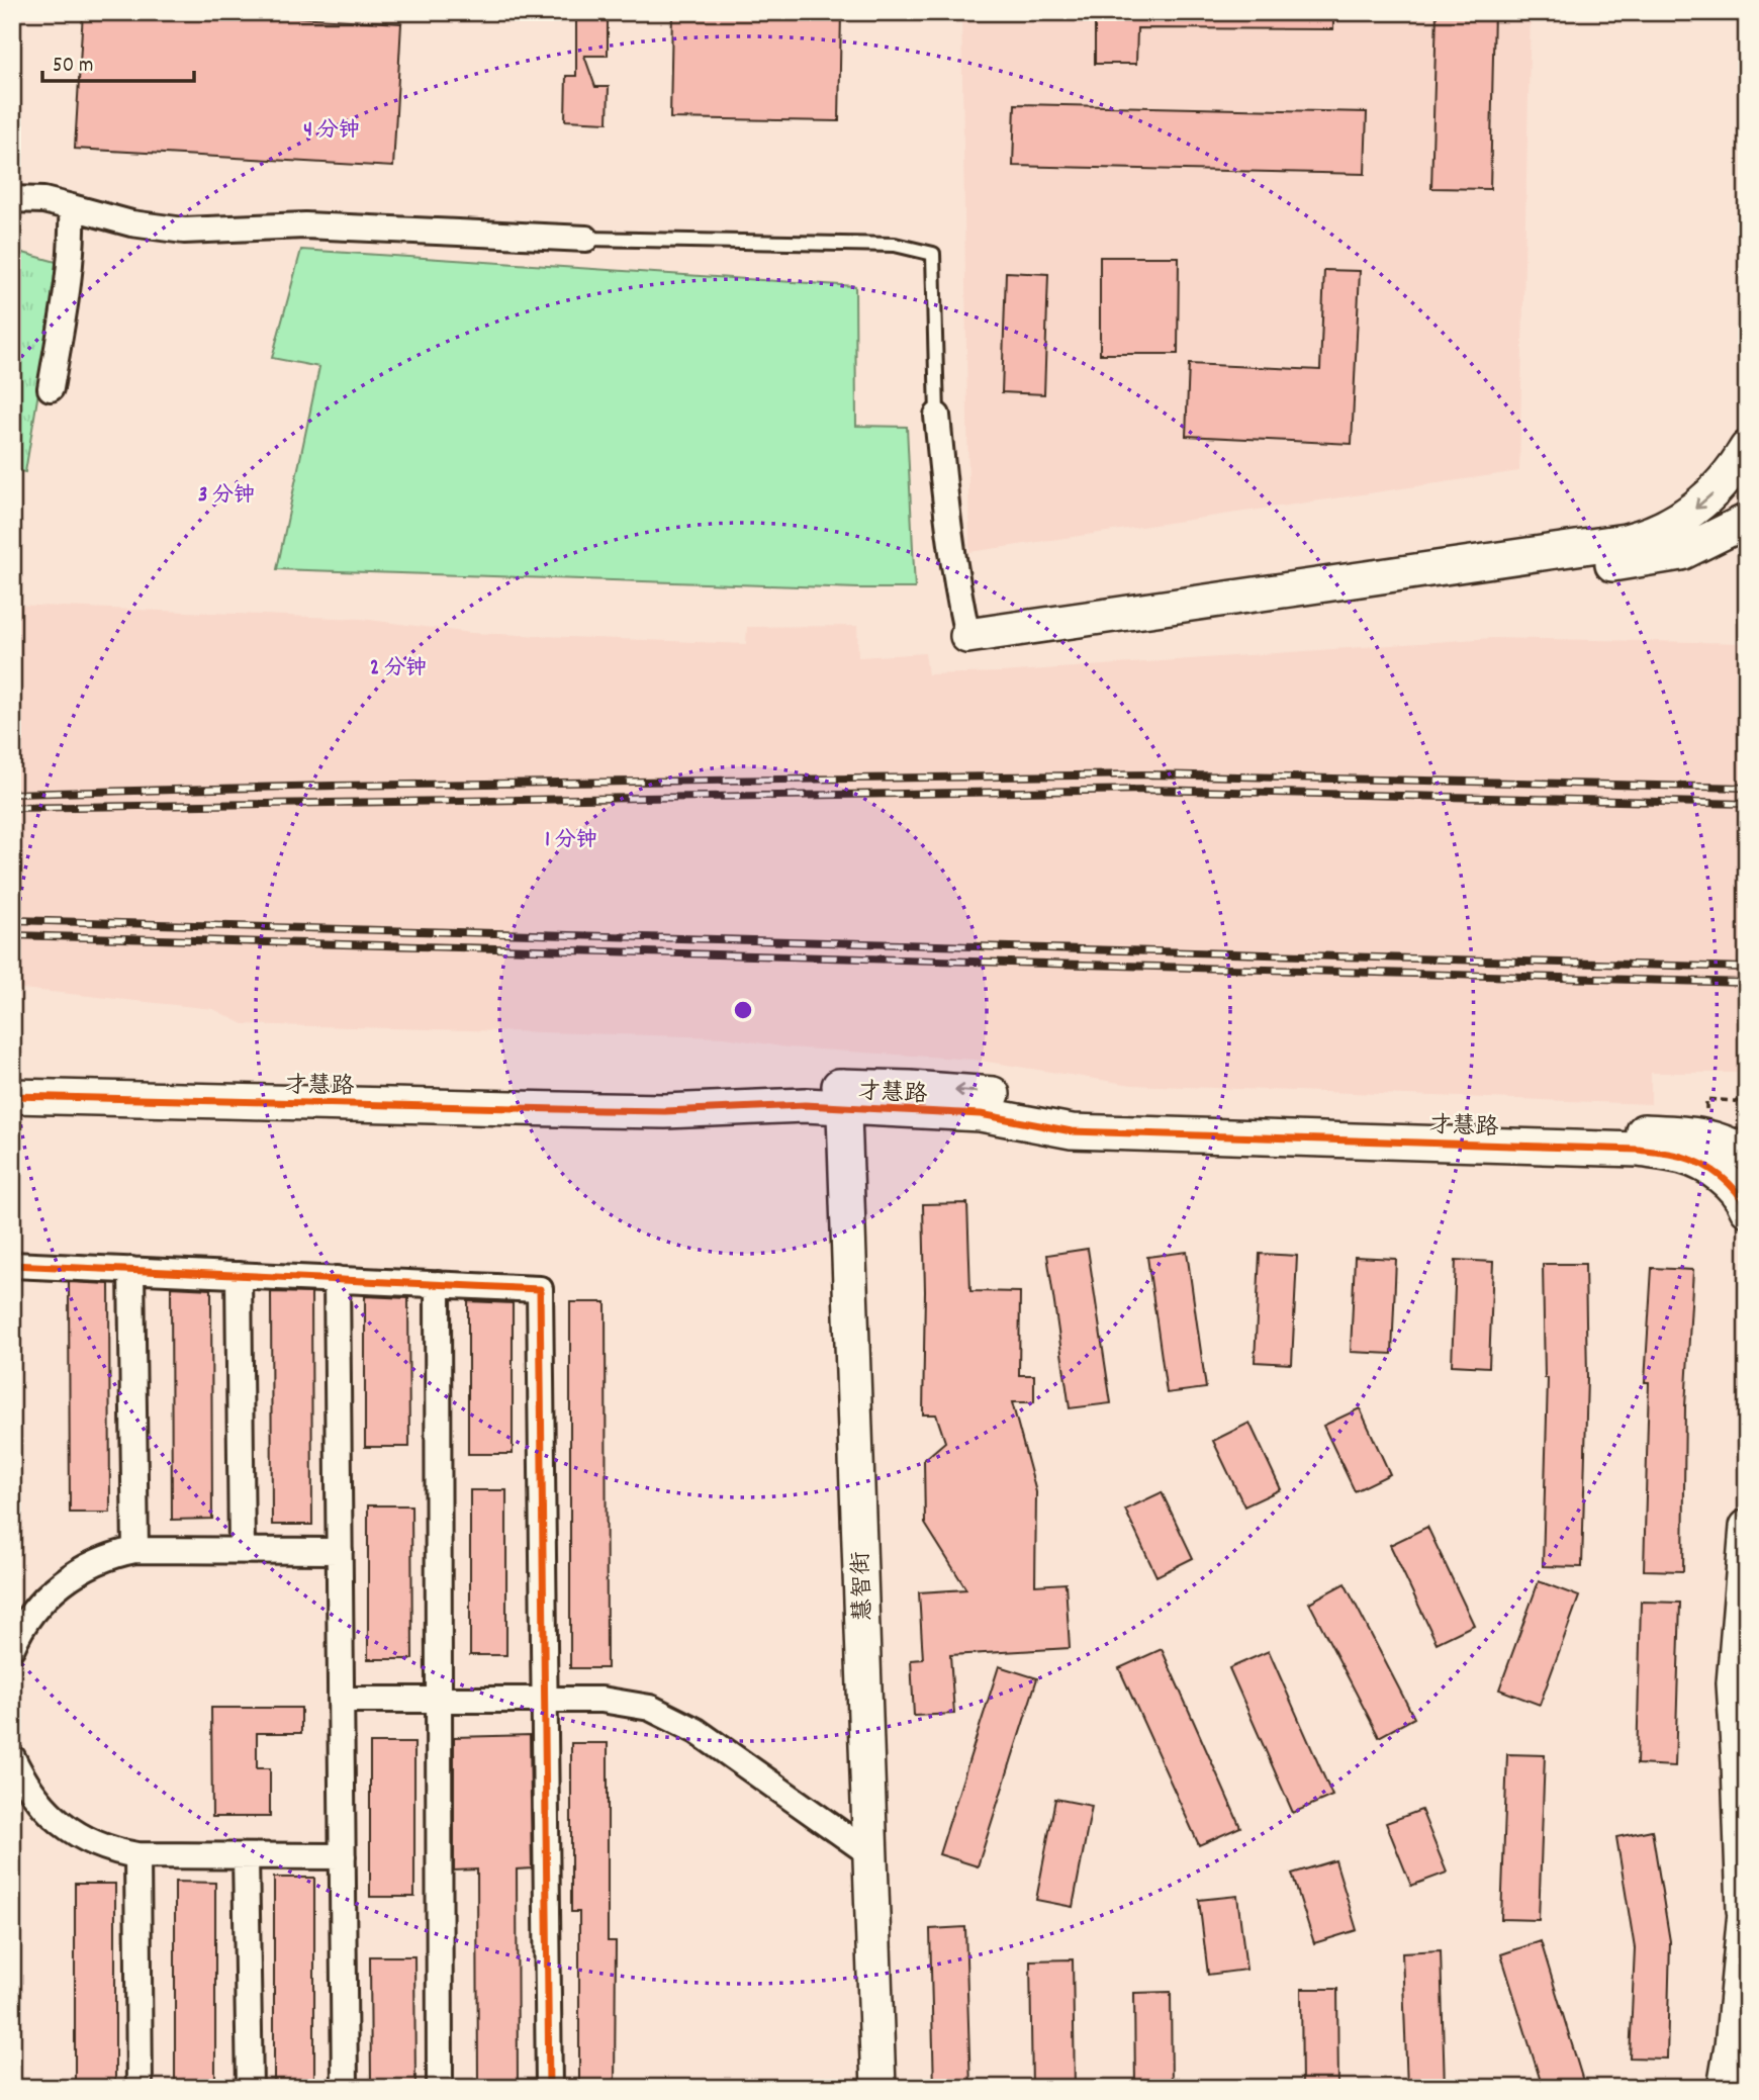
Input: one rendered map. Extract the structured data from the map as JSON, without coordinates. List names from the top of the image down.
{
  "streets": {
    "street": ["才慧路", "慧智街"]
  },
  "crossings": [
    ["才慧路", "慧智街"]
  ],
  "scale_bar": "50 m",
  "rings": [
    "4 分钟",
    "3 分钟",
    "2 分钟",
    "1 分钟"
  ]
}
